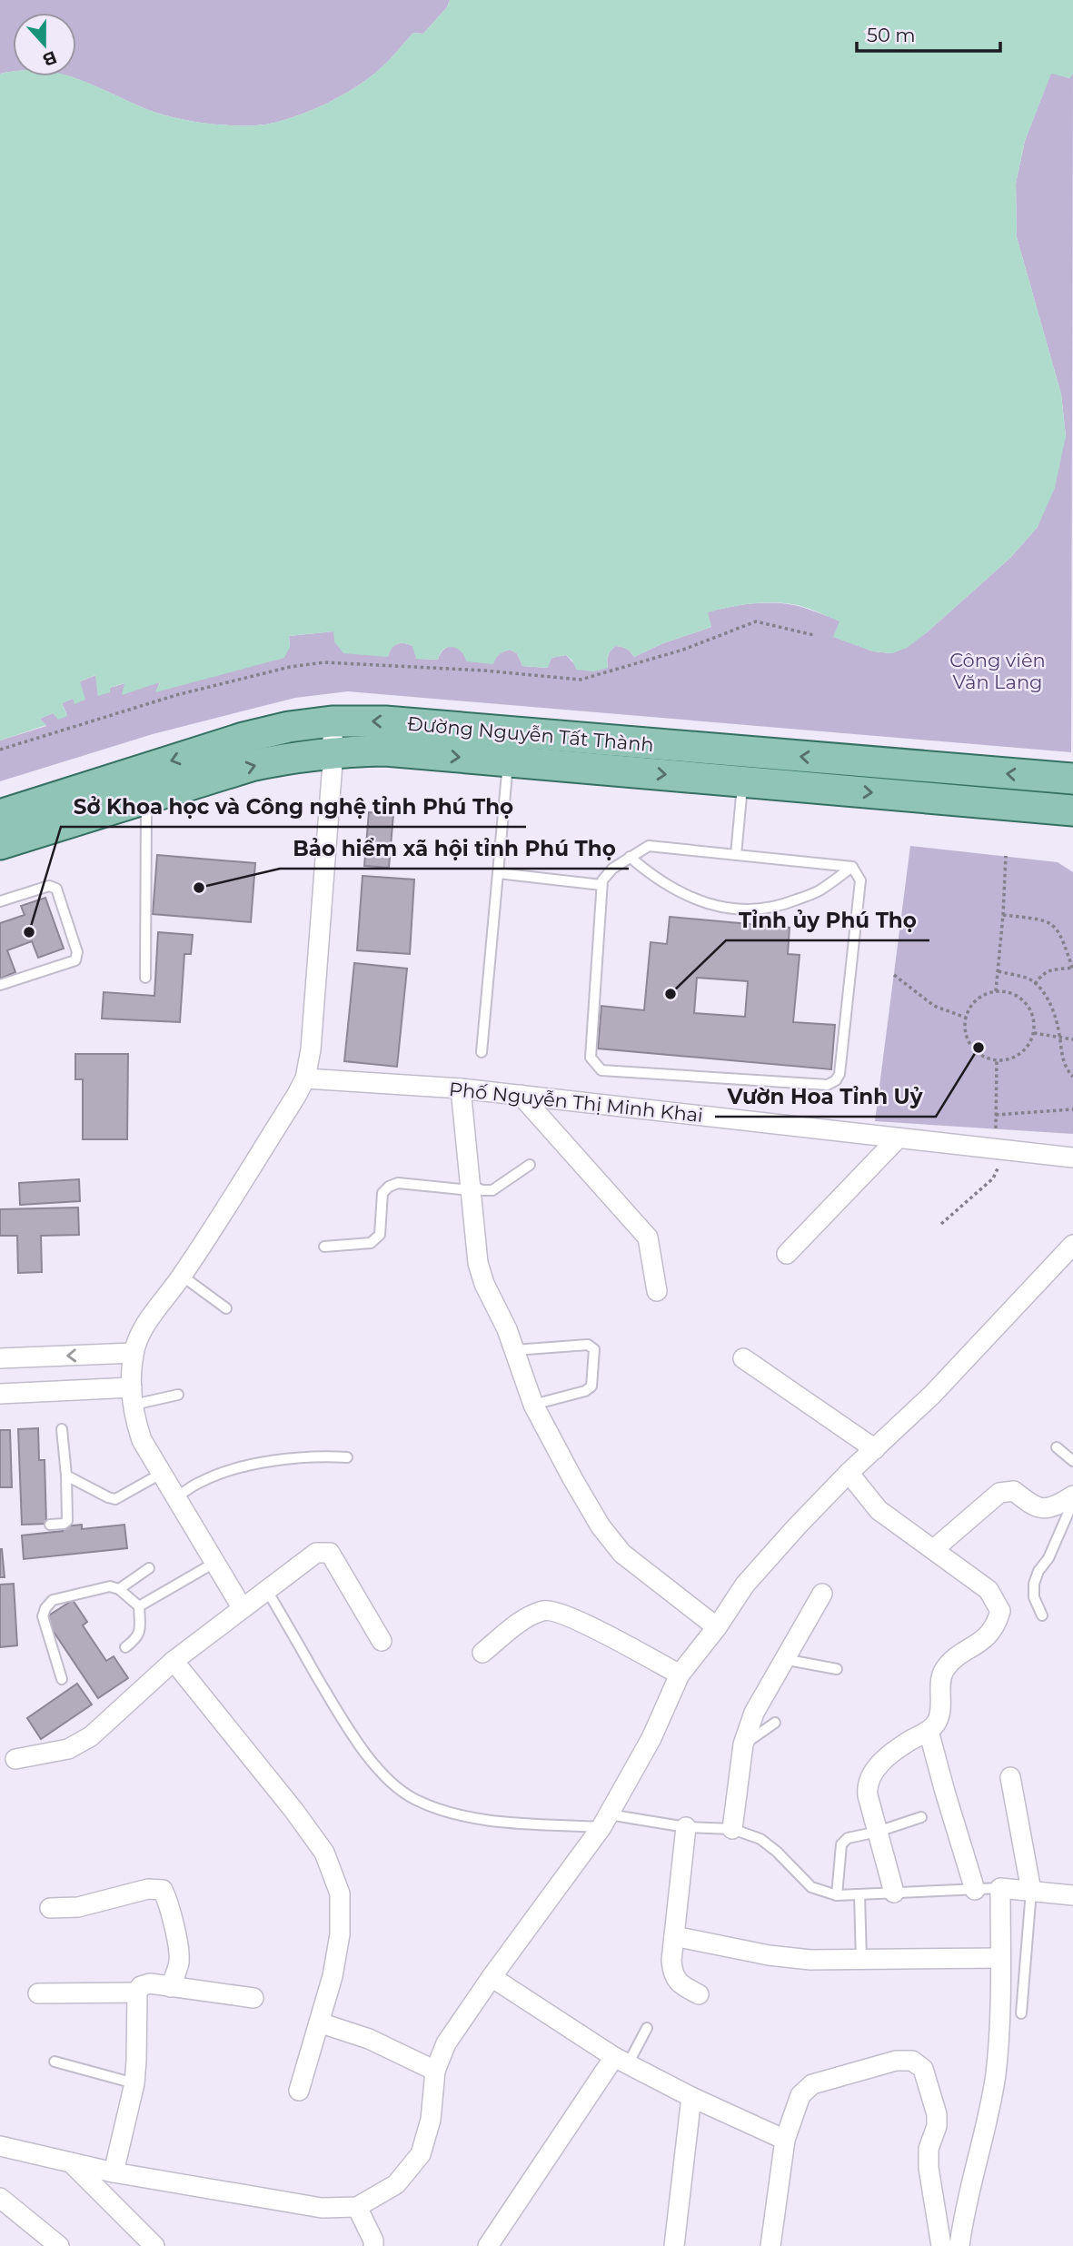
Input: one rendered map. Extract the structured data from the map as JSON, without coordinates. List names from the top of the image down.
{
  "streets": {
    "main road": ["Đường Nguyễn Tất Thành"],
    "street": ["Phố Nguyễn Thị Minh Khai"]
  },
  "parks": ["Công viên Văn Lang"],
  "places": [
    "Bảo hiểm xã hội tỉnh Phú Thọ",
    "Sở Khoa học và Công nghệ tỉnh Phú Thọ",
    "Tỉnh ủy Phú Thọ",
    "Vườn Hoa Tỉnh Uỷ"
  ],
  "scale_bar": "50 m",
  "north": "bottom"
}
